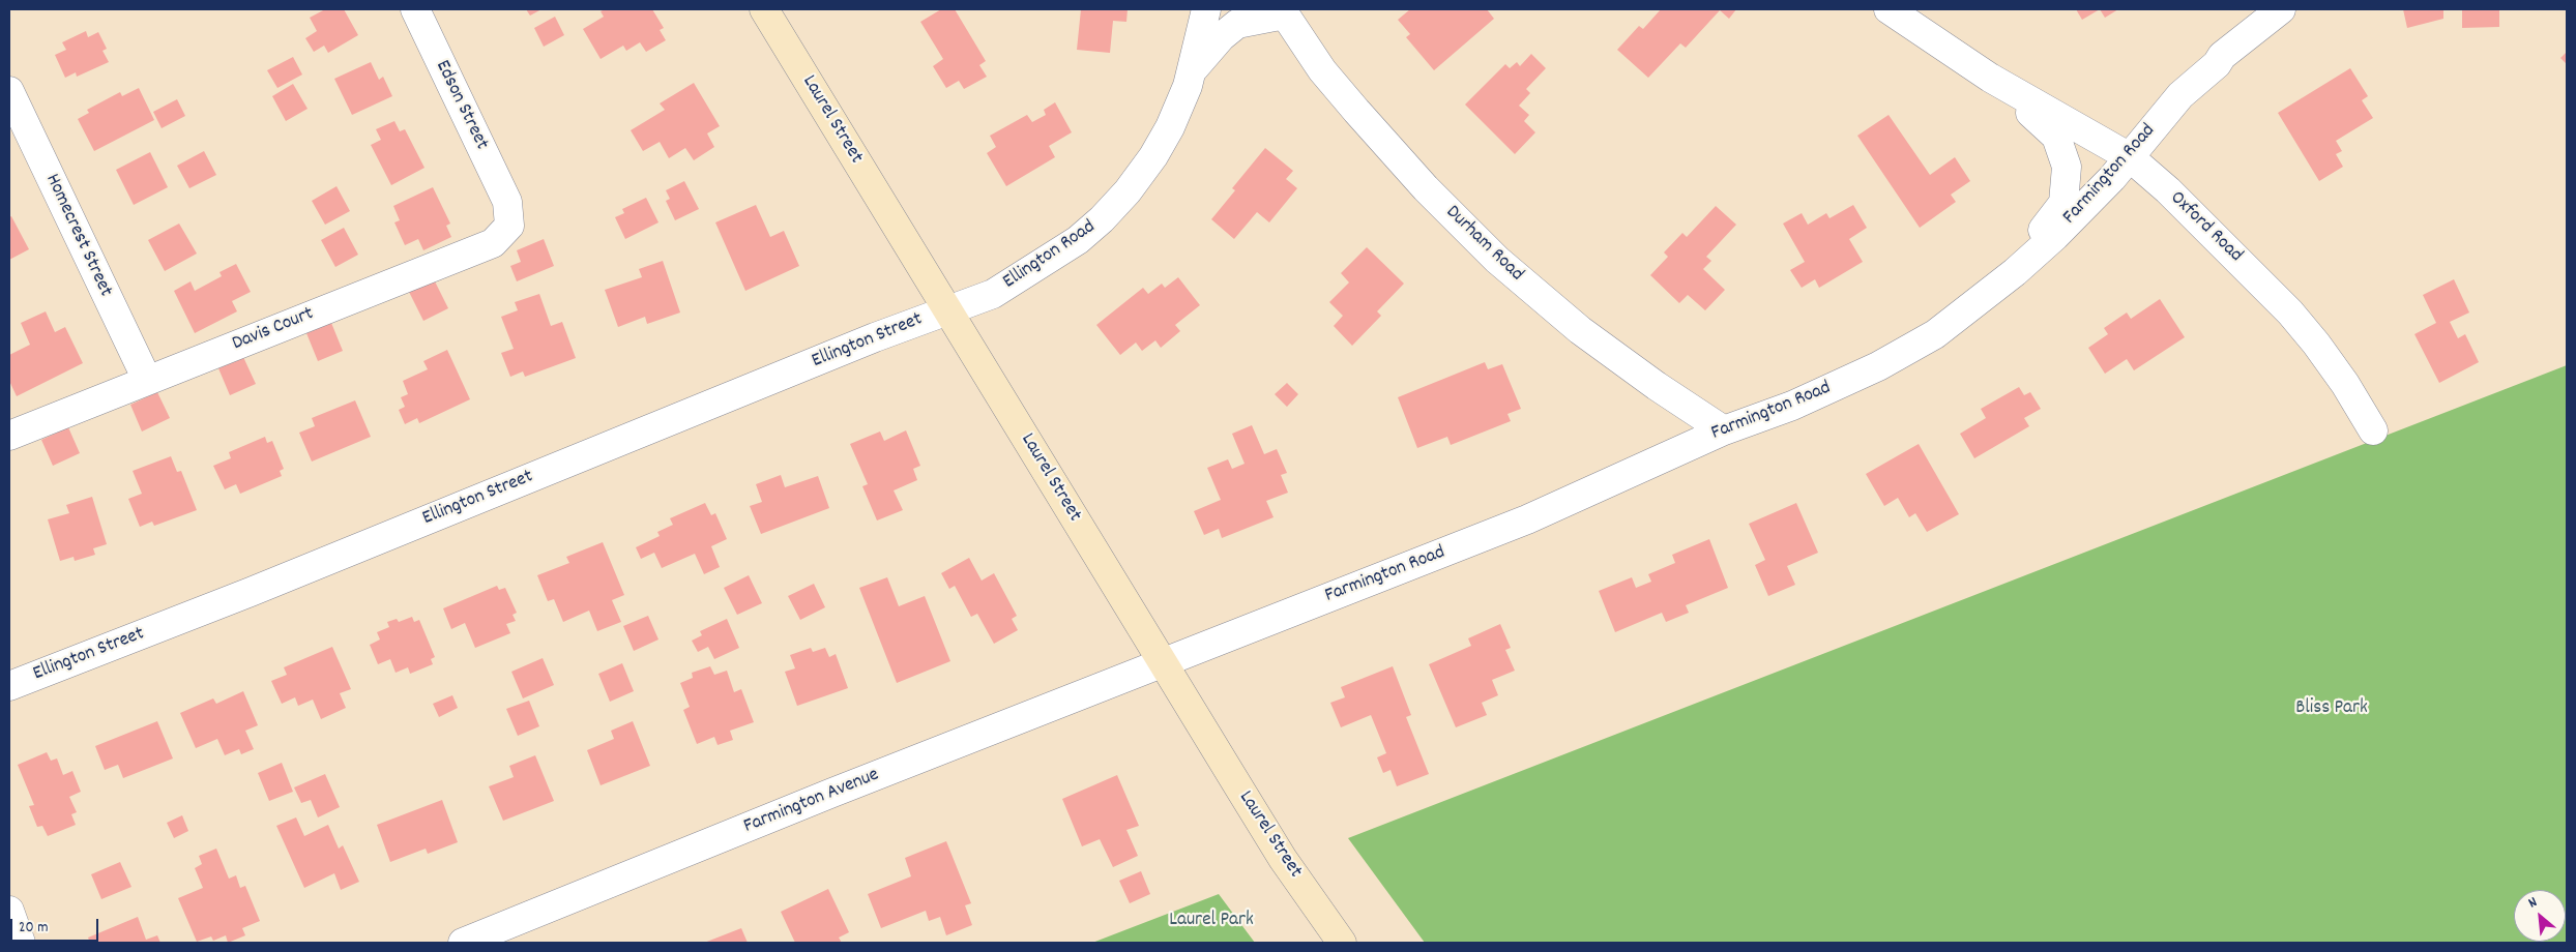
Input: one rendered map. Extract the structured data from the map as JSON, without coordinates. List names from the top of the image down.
{
  "streets": {
    "street": [
      "Edson Street",
      "Laurel Street",
      "Farmington Road",
      "Oxford Road",
      "Homecrest Street",
      "Durham Road",
      "Ellington Road",
      "Davis Court",
      "Ellington Street",
      "Farmington Avenue"
    ]
  },
  "crossings": [
    ["Edson Street", "Davis Court"],
    ["Laurel Street", "Farmington Road"],
    ["Laurel Street", "Ellington Road"],
    ["Laurel Street", "Ellington Street"],
    ["Laurel Street", "Farmington Avenue"],
    ["Farmington Road", "Oxford Road"],
    ["Farmington Road", "Durham Road"],
    ["Farmington Road", "Farmington Avenue"],
    ["Homecrest Street", "Davis Court"],
    ["Durham Road", "Ellington Road"],
    ["Ellington Road", "Ellington Street"]
  ],
  "parks": ["Bliss Park", "Laurel Park"],
  "scale_bar": "20 m",
  "north": "top left"
}
